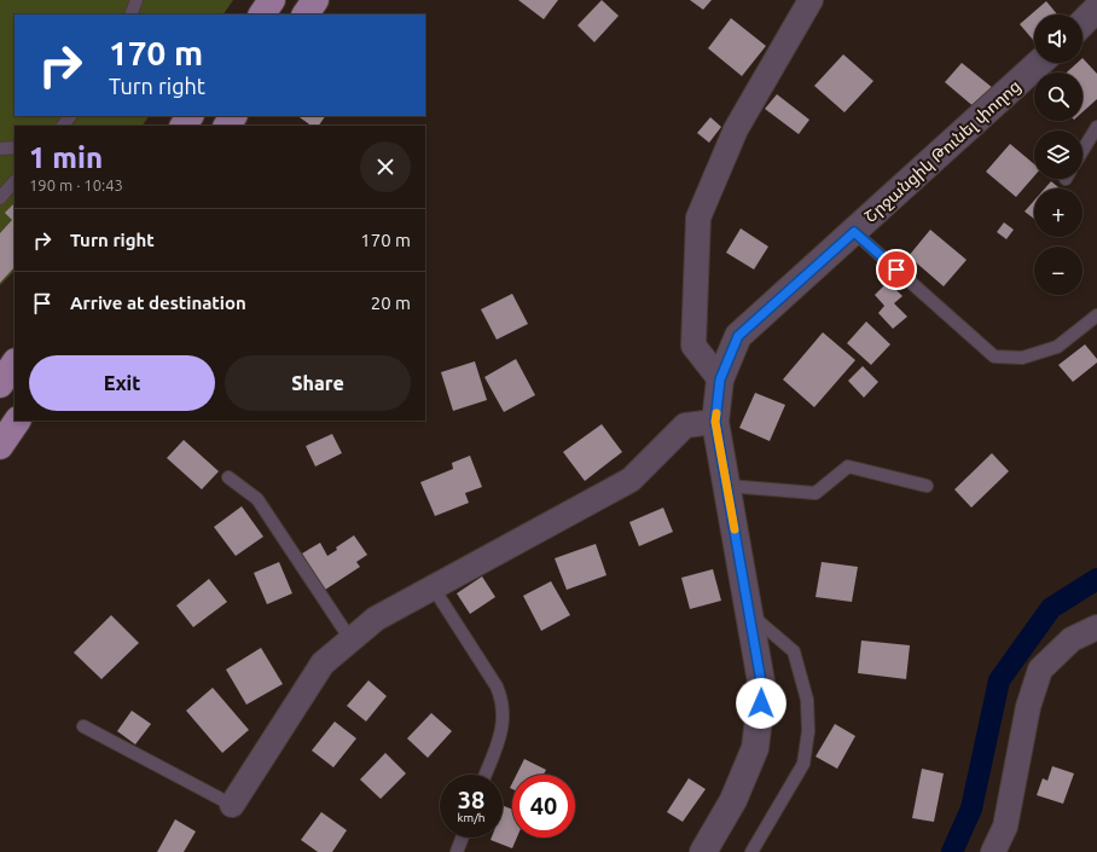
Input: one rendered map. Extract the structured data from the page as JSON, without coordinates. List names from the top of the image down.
{
  "streets": {
    "street": ["Շրջանցիկ Թունել փողոց"]
  },
  "page": {
    "map_buttons": ["+", "−"],
    "turn": ["170 m", "Turn right"],
    "heading": ["1 min", "190 m · 10:43"],
    "list": [
      {
        "name": "Turn right",
        "value": "170 m"
      },
      {
        "name": "Arrive at destination",
        "value": "20 m"
      }
    ],
    "buttons": ["Exit", "Share"],
    "speed": "38 km/h",
    "limit": "40"
  }
}
